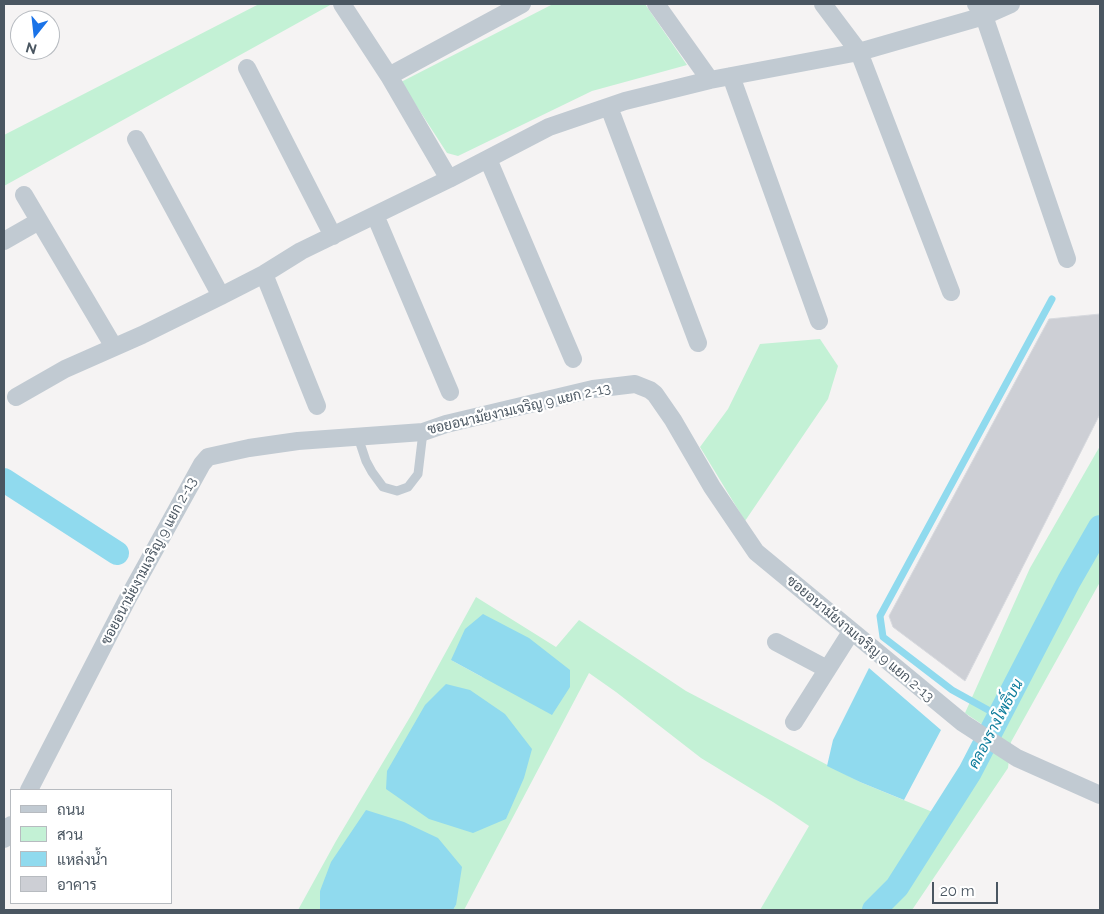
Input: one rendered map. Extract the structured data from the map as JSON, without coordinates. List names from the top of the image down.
{
  "streets": {
    "street": ["ซอยอนามัยงามเจริญ 9 แยก 2-13"]
  },
  "water": ["คลองรางโพธิ์บน"],
  "legend": [
    "ถนน",
    "สวน",
    "แหล่งน้ำ",
    "อาคาร"
  ],
  "scale_bar": "20 m",
  "north": "bottom"
}
